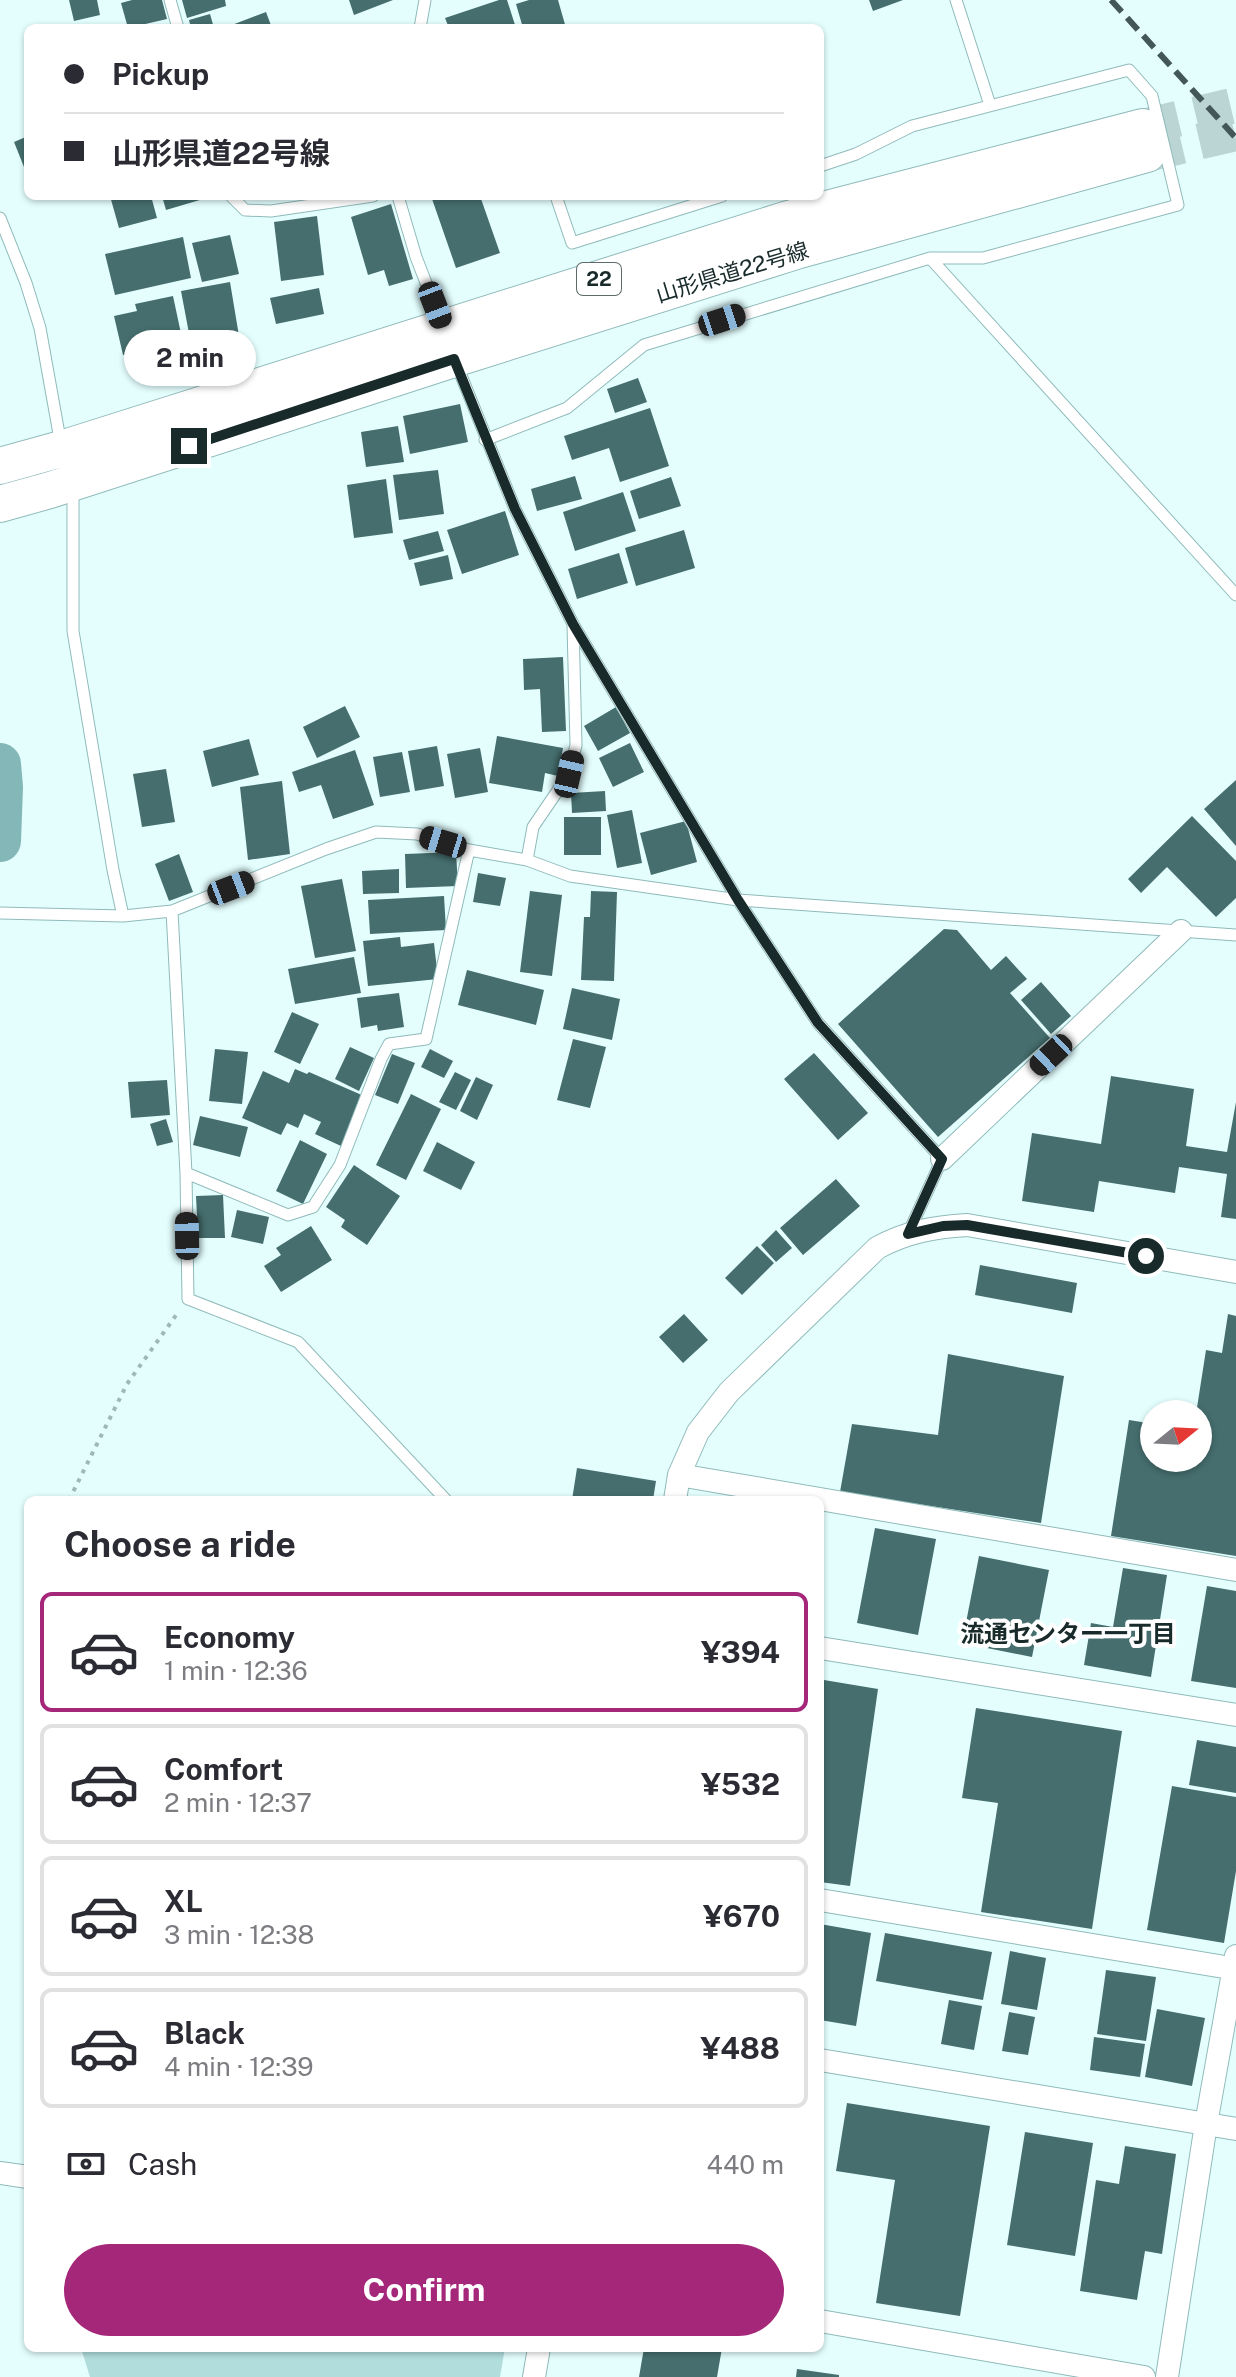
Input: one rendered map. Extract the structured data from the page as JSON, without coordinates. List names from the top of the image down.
{
  "streets": {
    "main road": ["山形県道22号線", "22"]
  },
  "districts": ["流通センター一丁目"],
  "north": "right",
  "page": {
    "banner": ["Pickup", "山形県道22号線"],
    "bubble": "2 min",
    "heading": "Choose a ride",
    "list": [
      {
        "name": "Economy",
        "note": "1 min · 12:36",
        "value": "¥394"
      },
      {
        "name": "Comfort",
        "note": "2 min · 12:37",
        "value": "¥532"
      },
      {
        "name": "XL",
        "note": "3 min · 12:38",
        "value": "¥670"
      },
      {
        "name": "Black",
        "note": "4 min · 12:39",
        "value": "¥488"
      }
    ],
    "pay": ["Cash", "440 m"],
    "buttons": "Confirm"
  }
}
